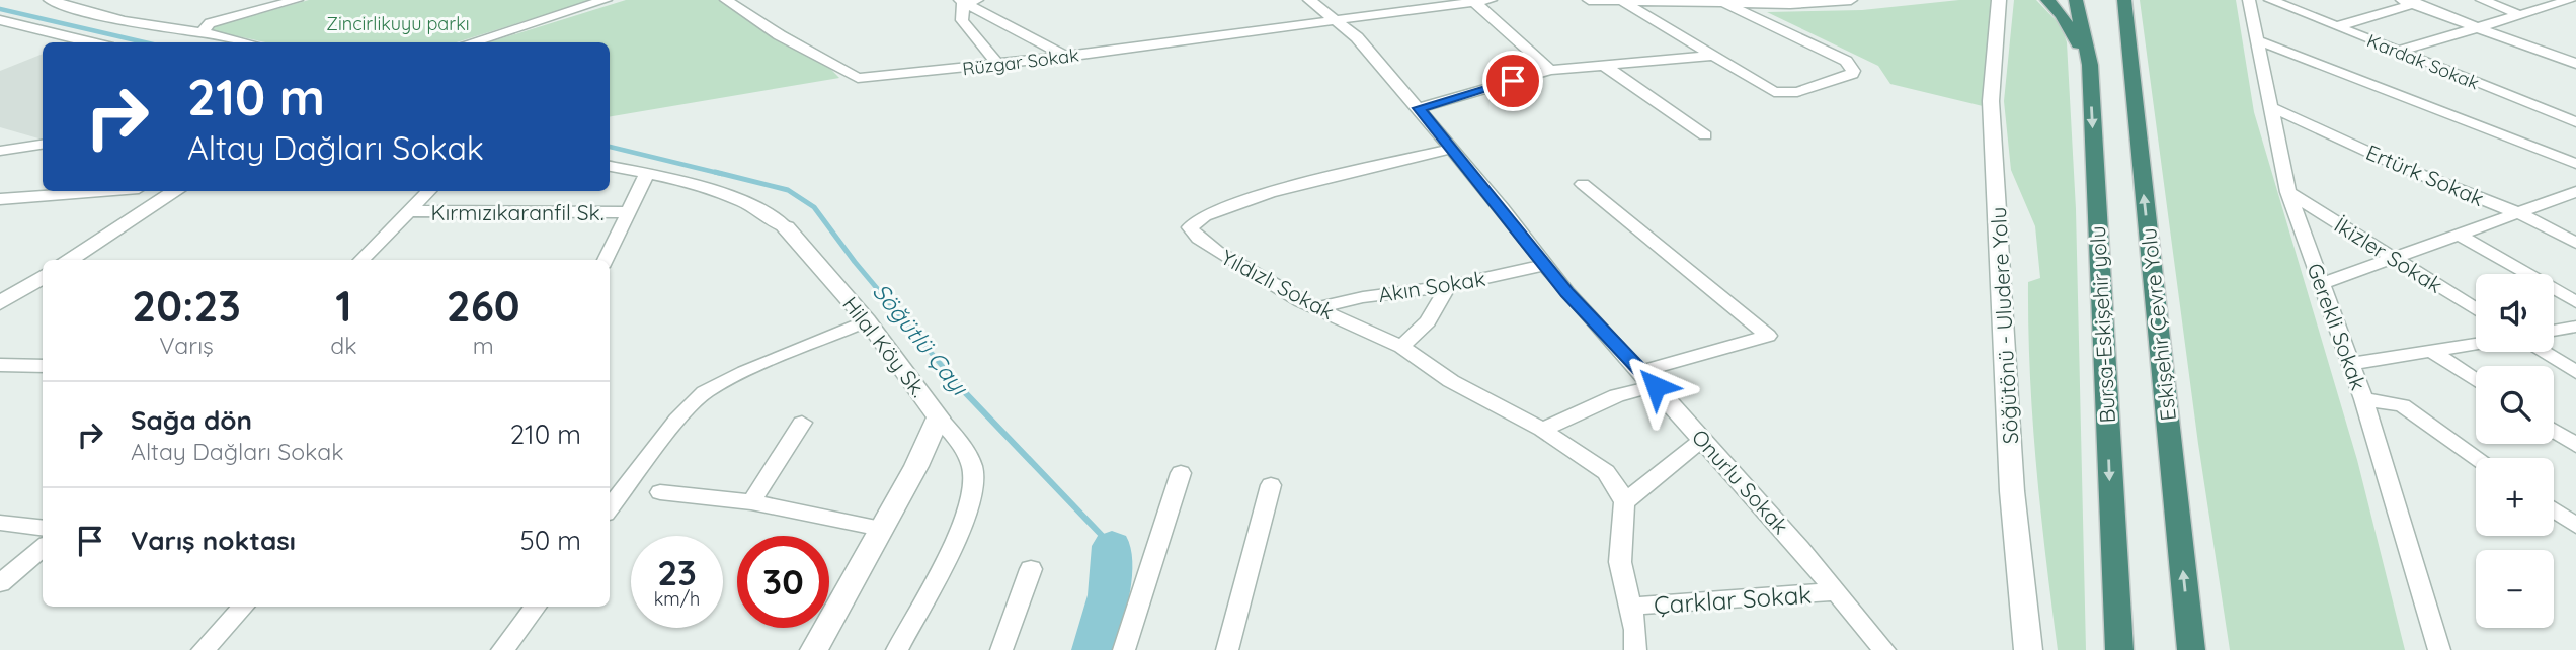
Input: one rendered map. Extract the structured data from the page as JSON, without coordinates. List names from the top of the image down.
{
  "streets": {
    "highway": ["Bursa-Eskişehir yolu", "Eskişehir Çevre Yolu"],
    "street": [
      "Rüzgar Sokak",
      "Kardak Sokak",
      "Ertürk Sokak",
      "Kırmızıkaranfil Sk.",
      "İkizler Sokak",
      "Yıldızlı Sokak",
      "Akın Sokak",
      "Söğütönü - Uludere Yolu",
      "Gerekli Sokak",
      "Hilal Köy Sk.",
      "Onurlu Sokak",
      "Çarklar Sokak"
    ]
  },
  "crossings": [
    ["Rüzgar Sokak", "Onurlu Sokak"],
    ["Ertürk Sokak", "Gerekli Sokak"],
    ["İkizler Sokak", "Gerekli Sokak"],
    ["Yıldızlı Sokak", "Akın Sokak"],
    ["Yıldızlı Sokak", "Onurlu Sokak"],
    ["Akın Sokak", "Onurlu Sokak"],
    ["Onurlu Sokak", "Çarklar Sokak"]
  ],
  "one_way": ["Bursa-Eskişehir yolu", "Eskişehir Çevre Yolu"],
  "water": ["Söğütlü Çayı"],
  "parks": ["Zincirlikuyu parkı"],
  "page": {
    "turn": ["210 m", "Altay Dağları Sokak"],
    "eta": [
      "20:23",
      "Varış",
      "1",
      "dk",
      "260",
      "m"
    ],
    "map_buttons": ["+", "−"],
    "list": [
      {
        "name": "Sağa dön",
        "note": "Altay Dağları Sokak",
        "value": "210 m"
      },
      {
        "name": "Varış noktası",
        "value": "50 m"
      }
    ],
    "speed": "23 km/h",
    "limit": "30"
  }
}
